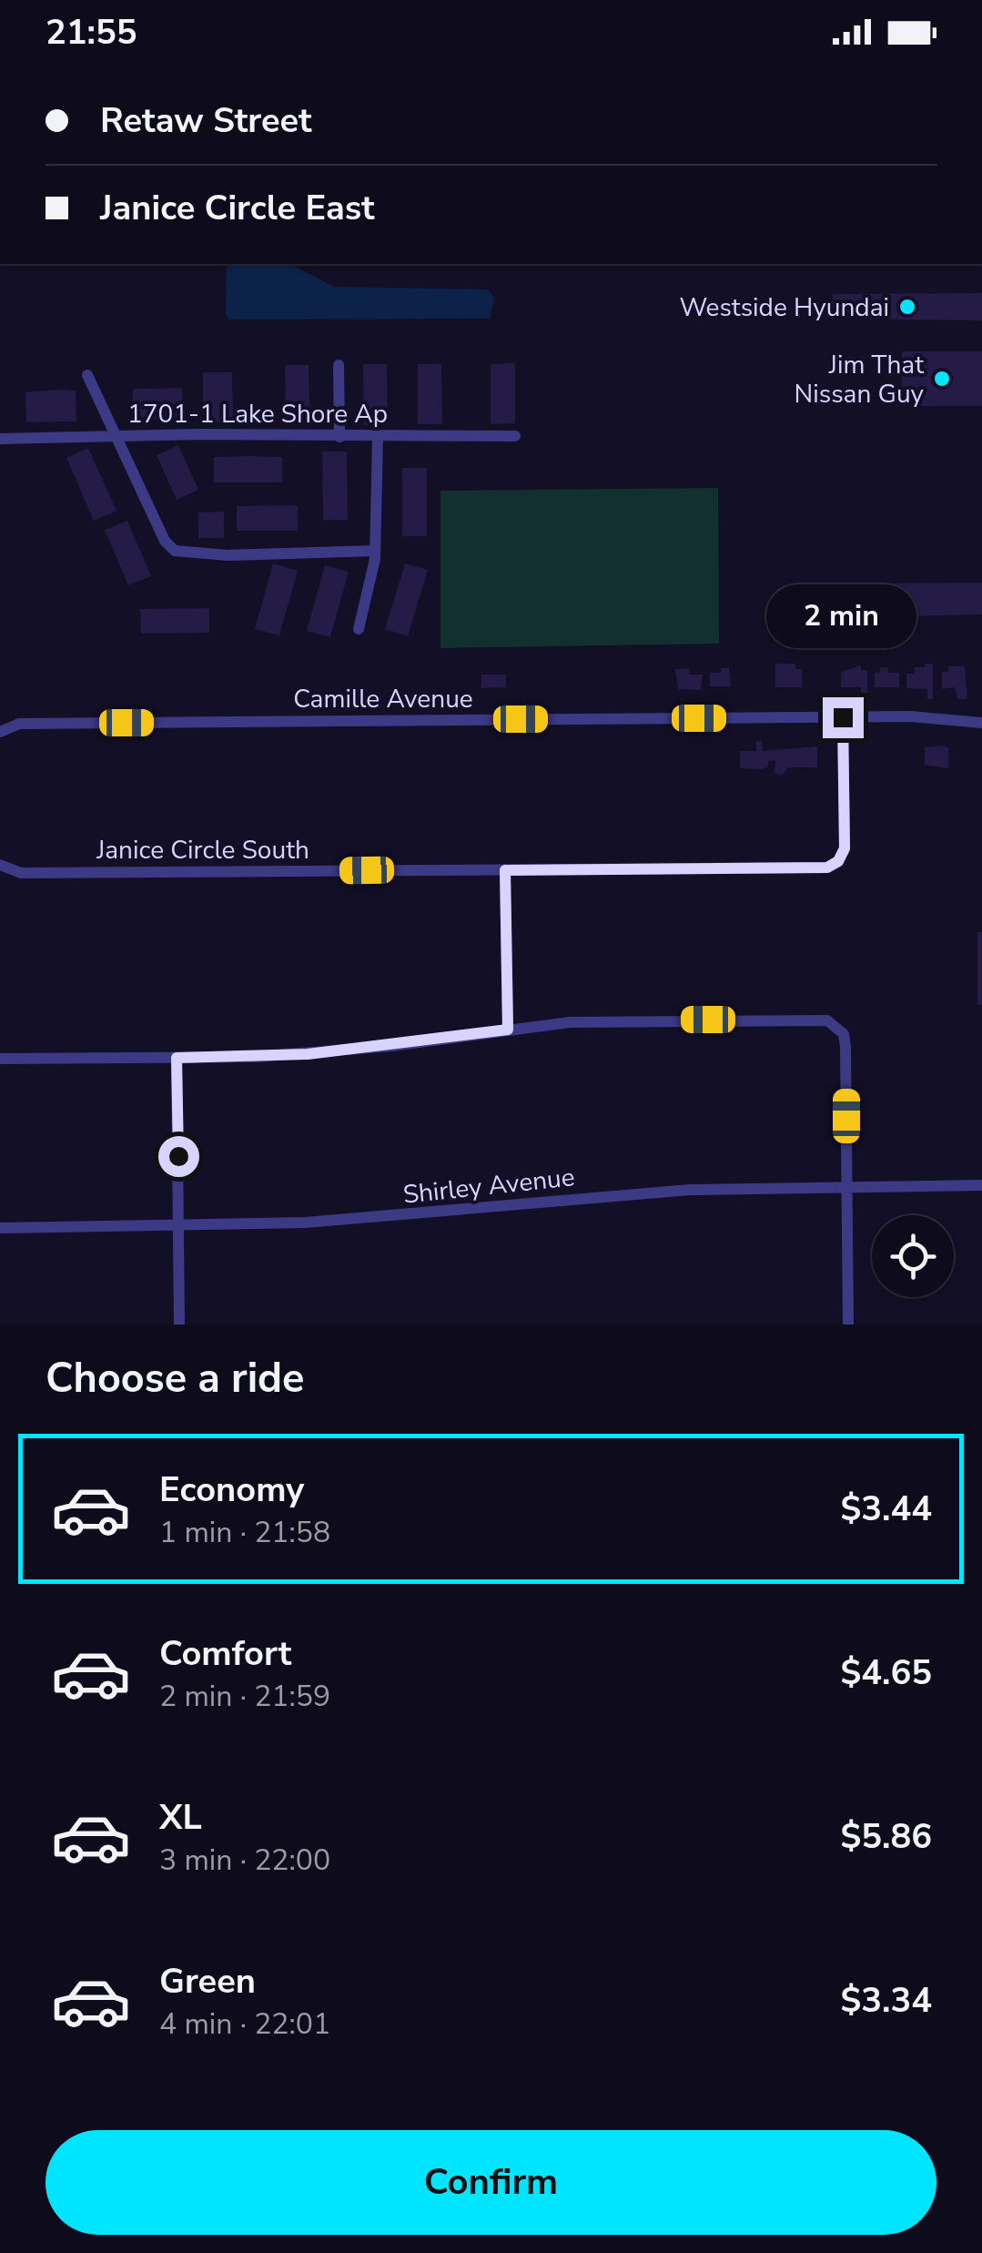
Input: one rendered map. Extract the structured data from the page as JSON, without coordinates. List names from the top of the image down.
{
  "streets": {
    "street": [
      "1701-1 Lake Shore Ap",
      "Camille Avenue",
      "Janice Circle South",
      "Shirley Avenue"
    ]
  },
  "crossings": [
    ["Camille Avenue", "Janice Circle South"]
  ],
  "places": ["Westside Hyundai", "Jim That Nissan Guy"],
  "page": {
    "status": "21:55",
    "banner": ["Retaw Street", "Janice Circle East"],
    "bubble": "2 min",
    "heading": "Choose a ride",
    "list": [
      {
        "name": "Economy",
        "note": "1 min · 21:58",
        "value": "$3.44"
      },
      {
        "name": "Comfort",
        "note": "2 min · 21:59",
        "value": "$4.65"
      },
      {
        "name": "XL",
        "note": "3 min · 22:00",
        "value": "$5.86"
      },
      {
        "name": "Green",
        "note": "4 min · 22:01",
        "value": "$3.34"
      }
    ],
    "buttons": "Confirm"
  }
}
